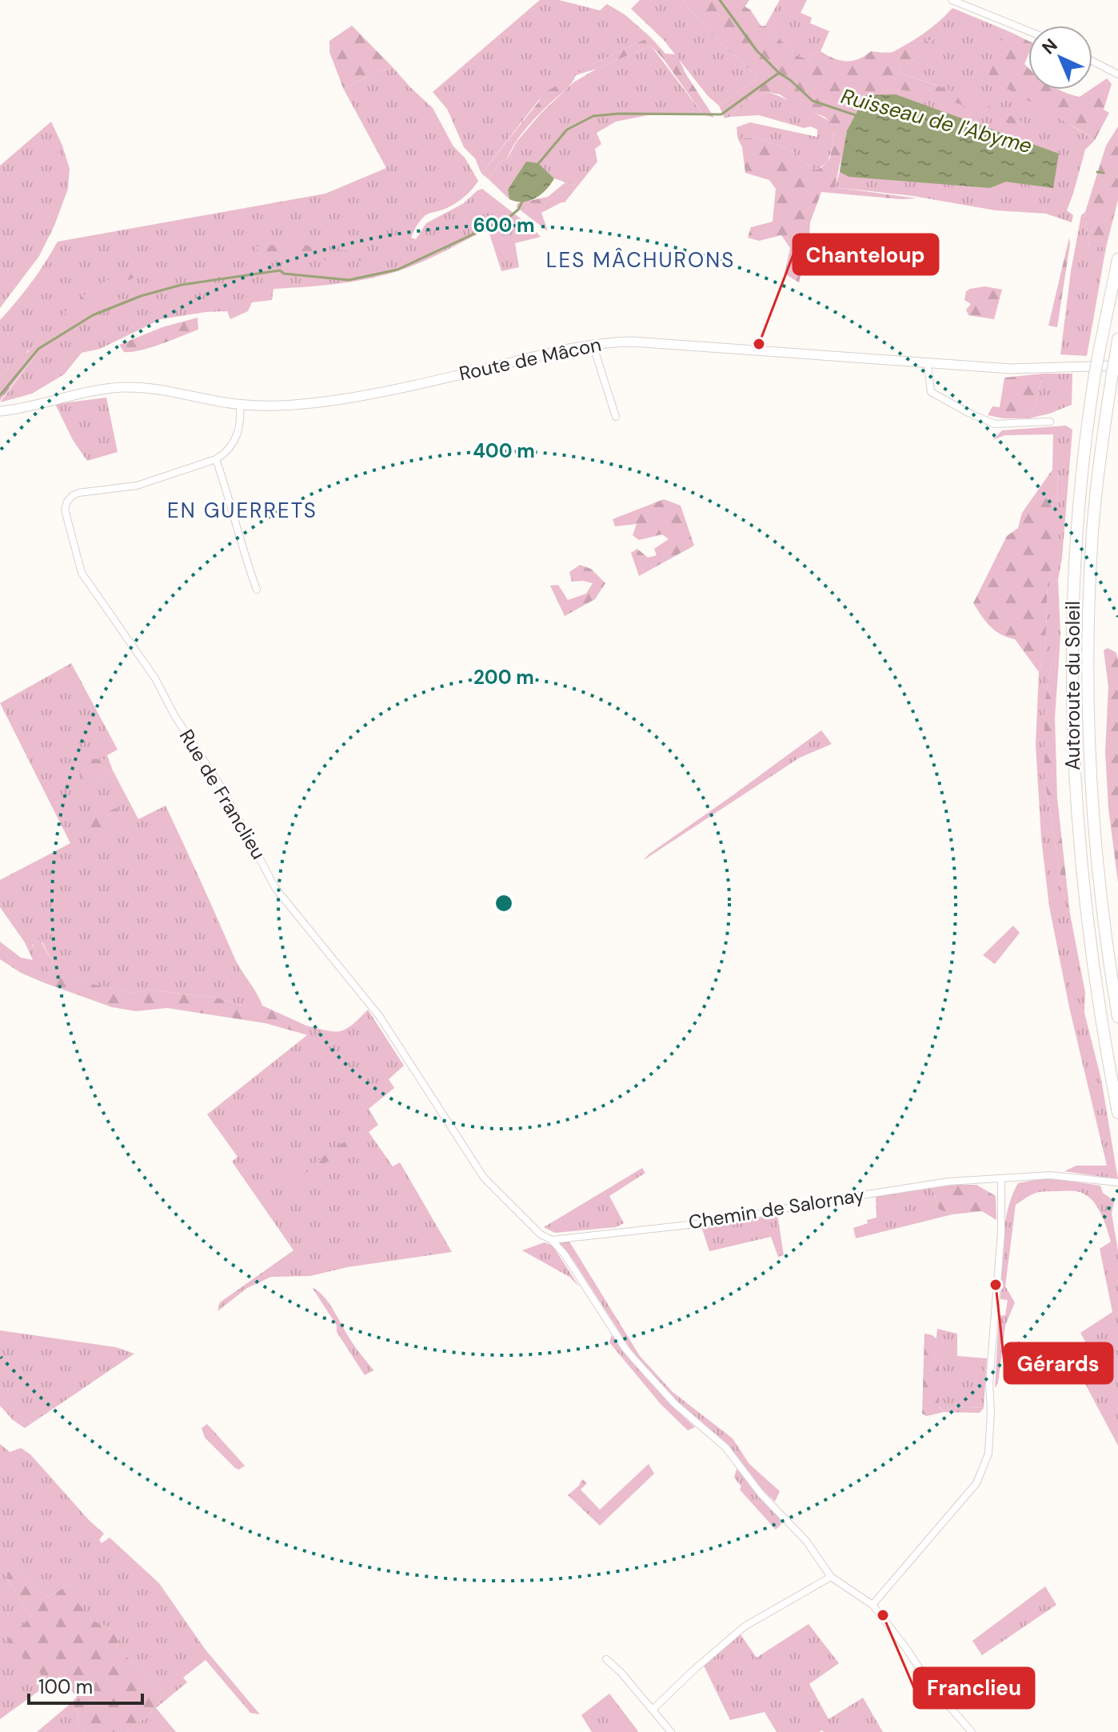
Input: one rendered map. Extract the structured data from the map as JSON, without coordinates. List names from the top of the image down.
{
  "streets": {
    "highway": ["Autoroute du Soleil"],
    "street": ["Route de Mâcon", "Rue de Franclieu", "Chemin de Salornay"]
  },
  "crossings": [
    ["Route de Mâcon", "Autoroute du Soleil"],
    ["Route de Mâcon", "Rue de Franclieu"],
    ["Rue de Franclieu", "Chemin de Salornay"]
  ],
  "districts": ["LES MÂCHURONS", "EN GUERRETS"],
  "water": ["Ruisseau de l'Abyme"],
  "places": ["Chanteloup", "Gérards", "Franclieu"],
  "scale_bar": "100 m",
  "north": "top left",
  "rings": ["600 m", "400 m", "200 m"]
}
